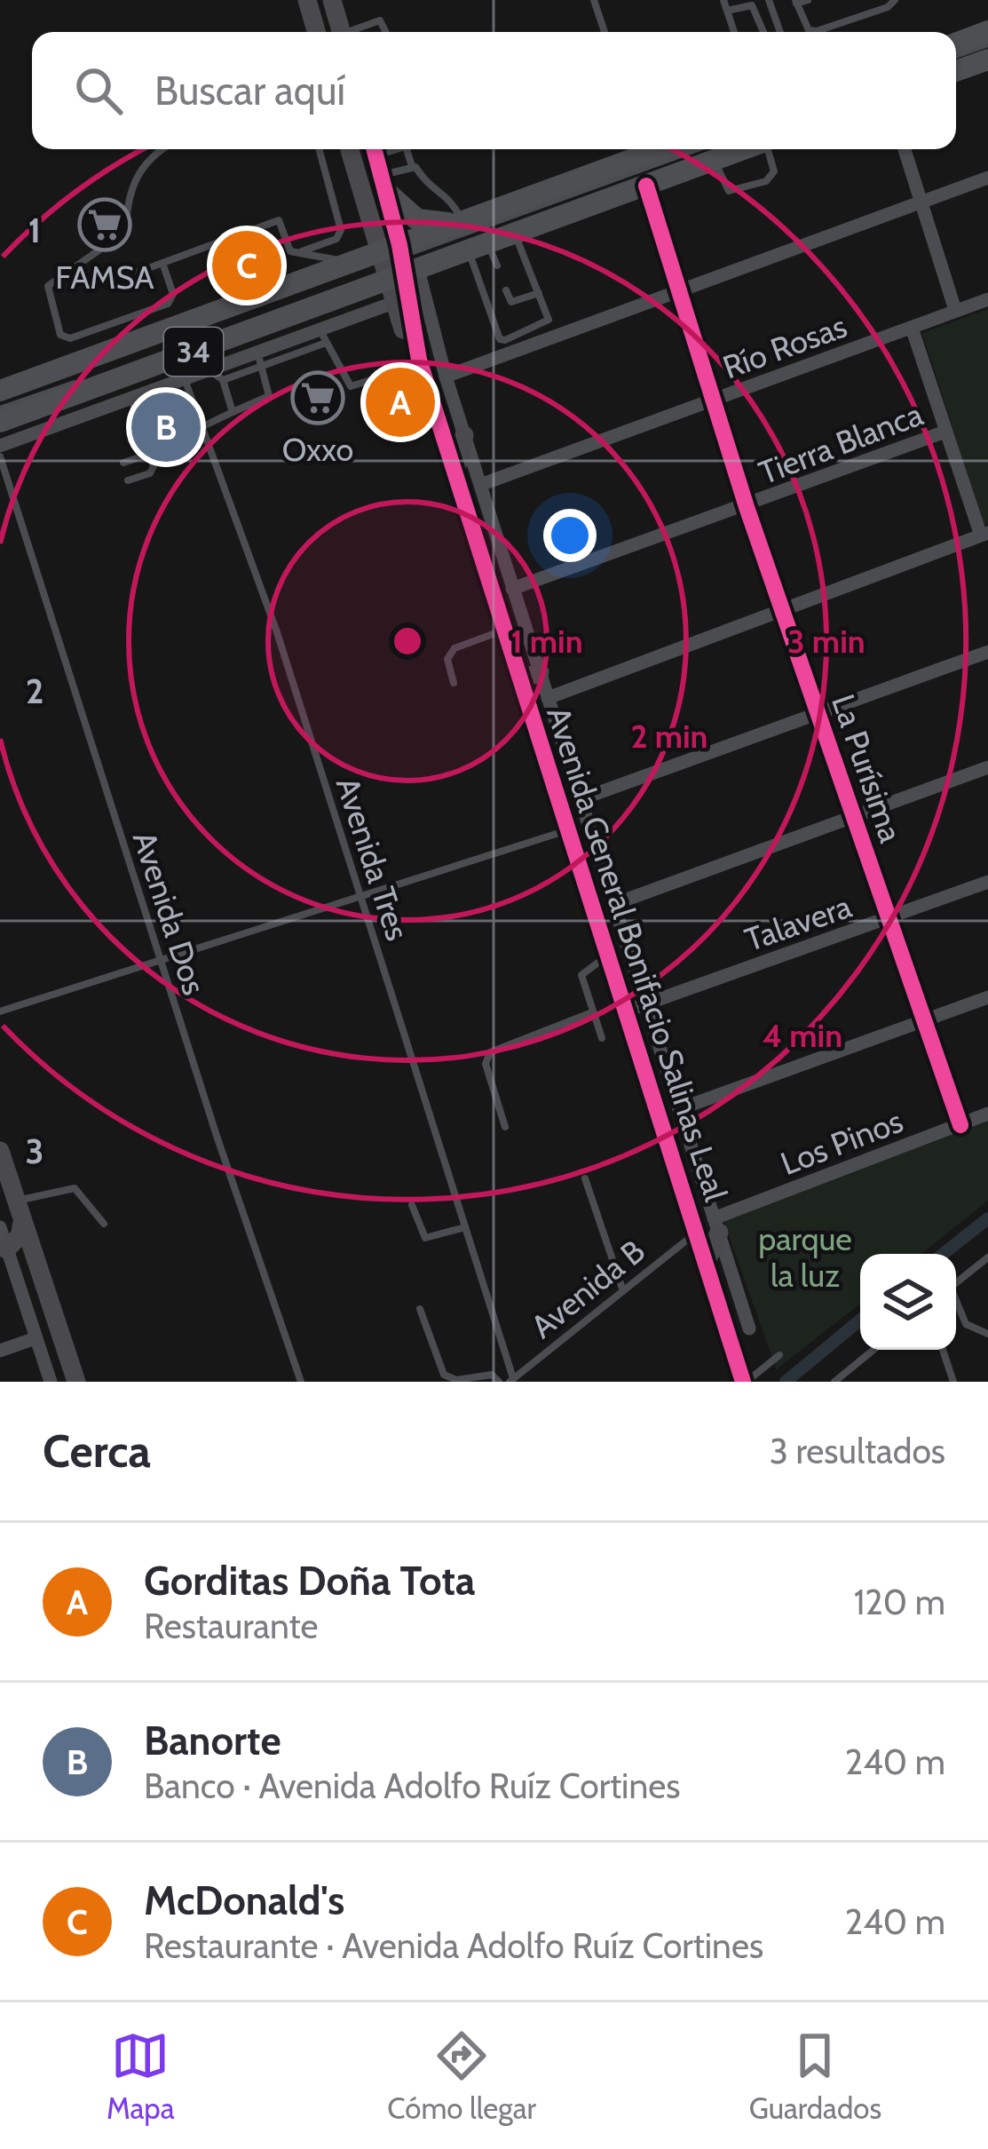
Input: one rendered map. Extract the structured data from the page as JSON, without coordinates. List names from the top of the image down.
{
  "streets": {
    "main road": ["34"],
    "street": [
      "Río Rosas",
      "Tierra Blanca",
      "La Purísima",
      "Talavera",
      "Avenida General Bonifacio Salinas Leal",
      "Los Pinos"
    ],
    "lane": ["Avenida Tres", "Avenida Dos", "Avenida B"]
  },
  "crossings": [
    ["Río Rosas", "La Purísima"],
    ["34", "La Purísima"],
    ["34", "Avenida Tres"],
    ["34", "Avenida General Bonifacio Salinas Leal"],
    ["Tierra Blanca", "La Purísima"],
    ["La Purísima", "Talavera"],
    ["La Purísima", "Los Pinos"],
    ["Avenida Tres", "Avenida B"],
    ["Talavera", "Avenida General Bonifacio Salinas Leal"],
    ["Avenida General Bonifacio Salinas Leal", "Avenida B"]
  ],
  "parks": ["parque la luz"],
  "places": {
    "supermarket": ["FAMSA", "Oxxo"]
  },
  "page": {
    "search": "Buscar aquí",
    "pins": ["C", "A", "B"],
    "heading": ["Cerca", "3 resultados"],
    "list": [
      {
        "mark": "A",
        "name": "Gorditas Doña Tota",
        "note": "Restaurante",
        "value": "120 m"
      },
      {
        "mark": "B",
        "name": "Banorte",
        "note": "Banco · Avenida Adolfo Ruíz Cortines",
        "value": "240 m"
      },
      {
        "mark": "C",
        "name": "McDonald's",
        "note": "Restaurante · Avenida Adolfo Ruíz Cortines",
        "value": "240 m"
      }
    ],
    "nav": ["Mapa", "Cómo llegar", "Guardados"]
  },
  "grid": {
    "rows": ["1", "2", "3"]
  },
  "rings": [
    "1 min",
    "3 min",
    "2 min",
    "4 min"
  ]
}
